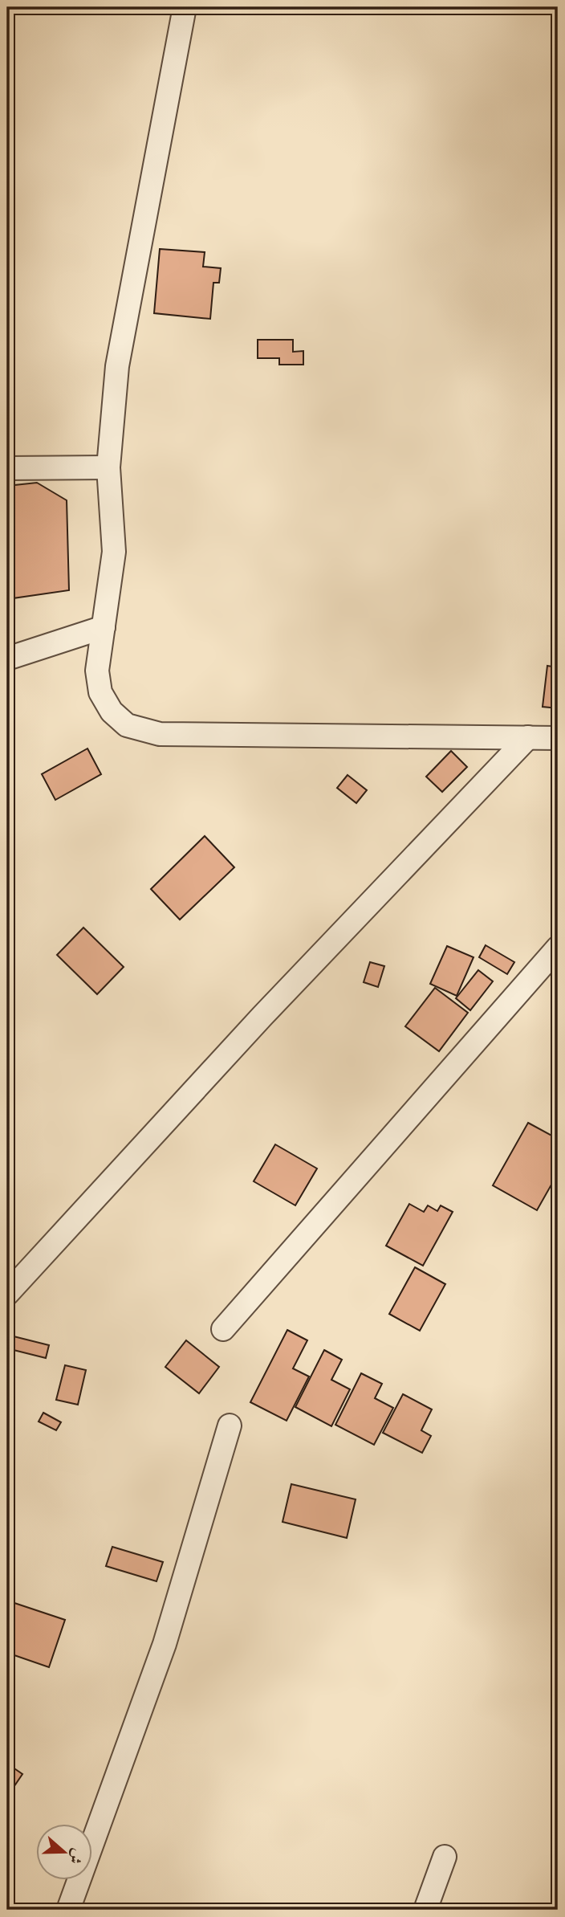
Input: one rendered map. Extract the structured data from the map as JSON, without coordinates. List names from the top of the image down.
{
  "north": "right"
}
